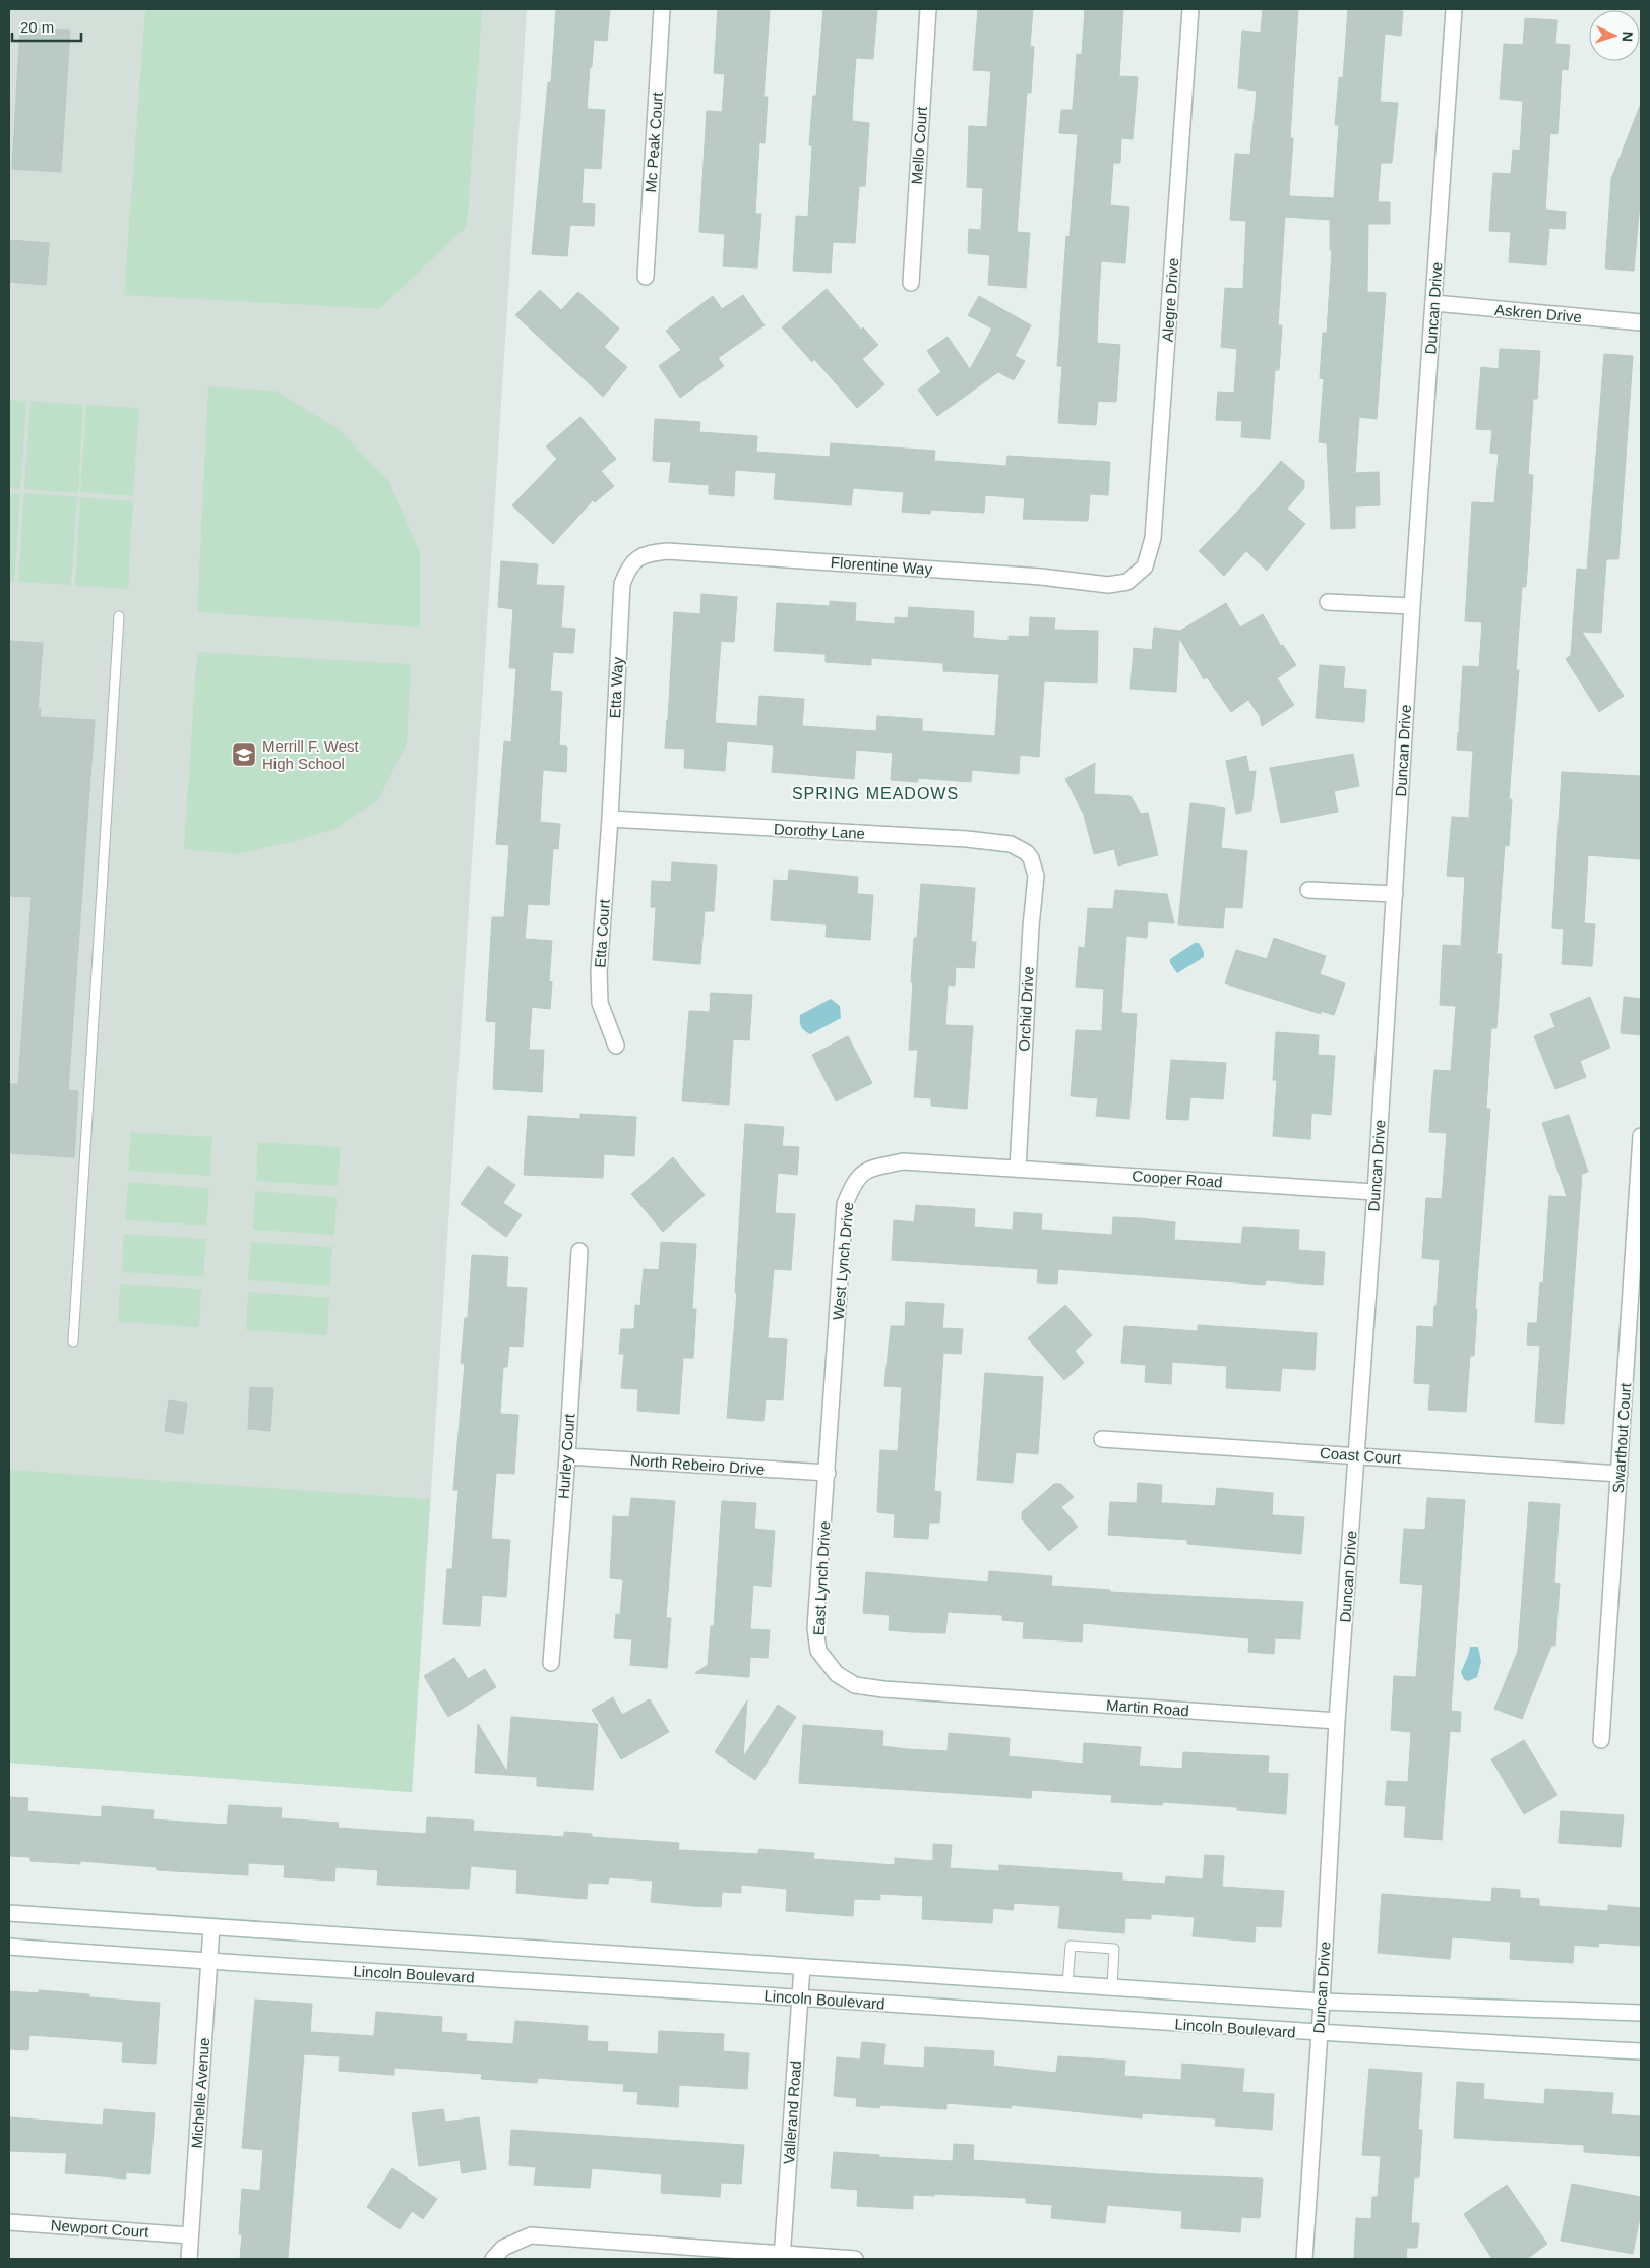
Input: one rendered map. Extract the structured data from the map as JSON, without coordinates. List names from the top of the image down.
{
  "streets": {
    "street": [
      "Mc Peak Court",
      "Mello Court",
      "Alegre Drive",
      "Duncan Drive",
      "Askren Drive",
      "Florentine Way",
      "Etta Way",
      "Dorothy Lane",
      "Etta Court",
      "Orchid Drive",
      "Cooper Road",
      "West Lynch Drive",
      "Swarthout Court",
      "Coast Court",
      "Hurley Court",
      "North Rebeiro Drive",
      "East Lynch Drive",
      "Martin Road",
      "Lincoln Boulevard",
      "Michelle Avenue",
      "Vallerand Road",
      "Newport Court"
    ]
  },
  "crossings": [
    ["Alegre Drive", "Florentine Way"],
    ["Duncan Drive", "Askren Drive"],
    ["Duncan Drive", "Cooper Road"],
    ["Duncan Drive", "Coast Court"],
    ["Duncan Drive", "Martin Road"],
    ["Duncan Drive", "Lincoln Boulevard"],
    ["Florentine Way", "Etta Way"],
    ["Etta Way", "Dorothy Lane"],
    ["Etta Way", "Etta Court"],
    ["Dorothy Lane", "Etta Court"],
    ["Dorothy Lane", "Orchid Drive"],
    ["Orchid Drive", "Cooper Road"],
    ["Cooper Road", "West Lynch Drive"],
    ["West Lynch Drive", "North Rebeiro Drive"],
    ["West Lynch Drive", "East Lynch Drive"],
    ["Swarthout Court", "Coast Court"],
    ["Hurley Court", "North Rebeiro Drive"],
    ["North Rebeiro Drive", "East Lynch Drive"],
    ["East Lynch Drive", "Martin Road"],
    ["Lincoln Boulevard", "Michelle Avenue"],
    ["Lincoln Boulevard", "Vallerand Road"],
    ["Michelle Avenue", "Newport Court"]
  ],
  "districts": ["SPRING MEADOWS"],
  "places": {
    "school or university": ["Merrill F. West High School"]
  },
  "scale_bar": "20 m",
  "north": "right"
}
